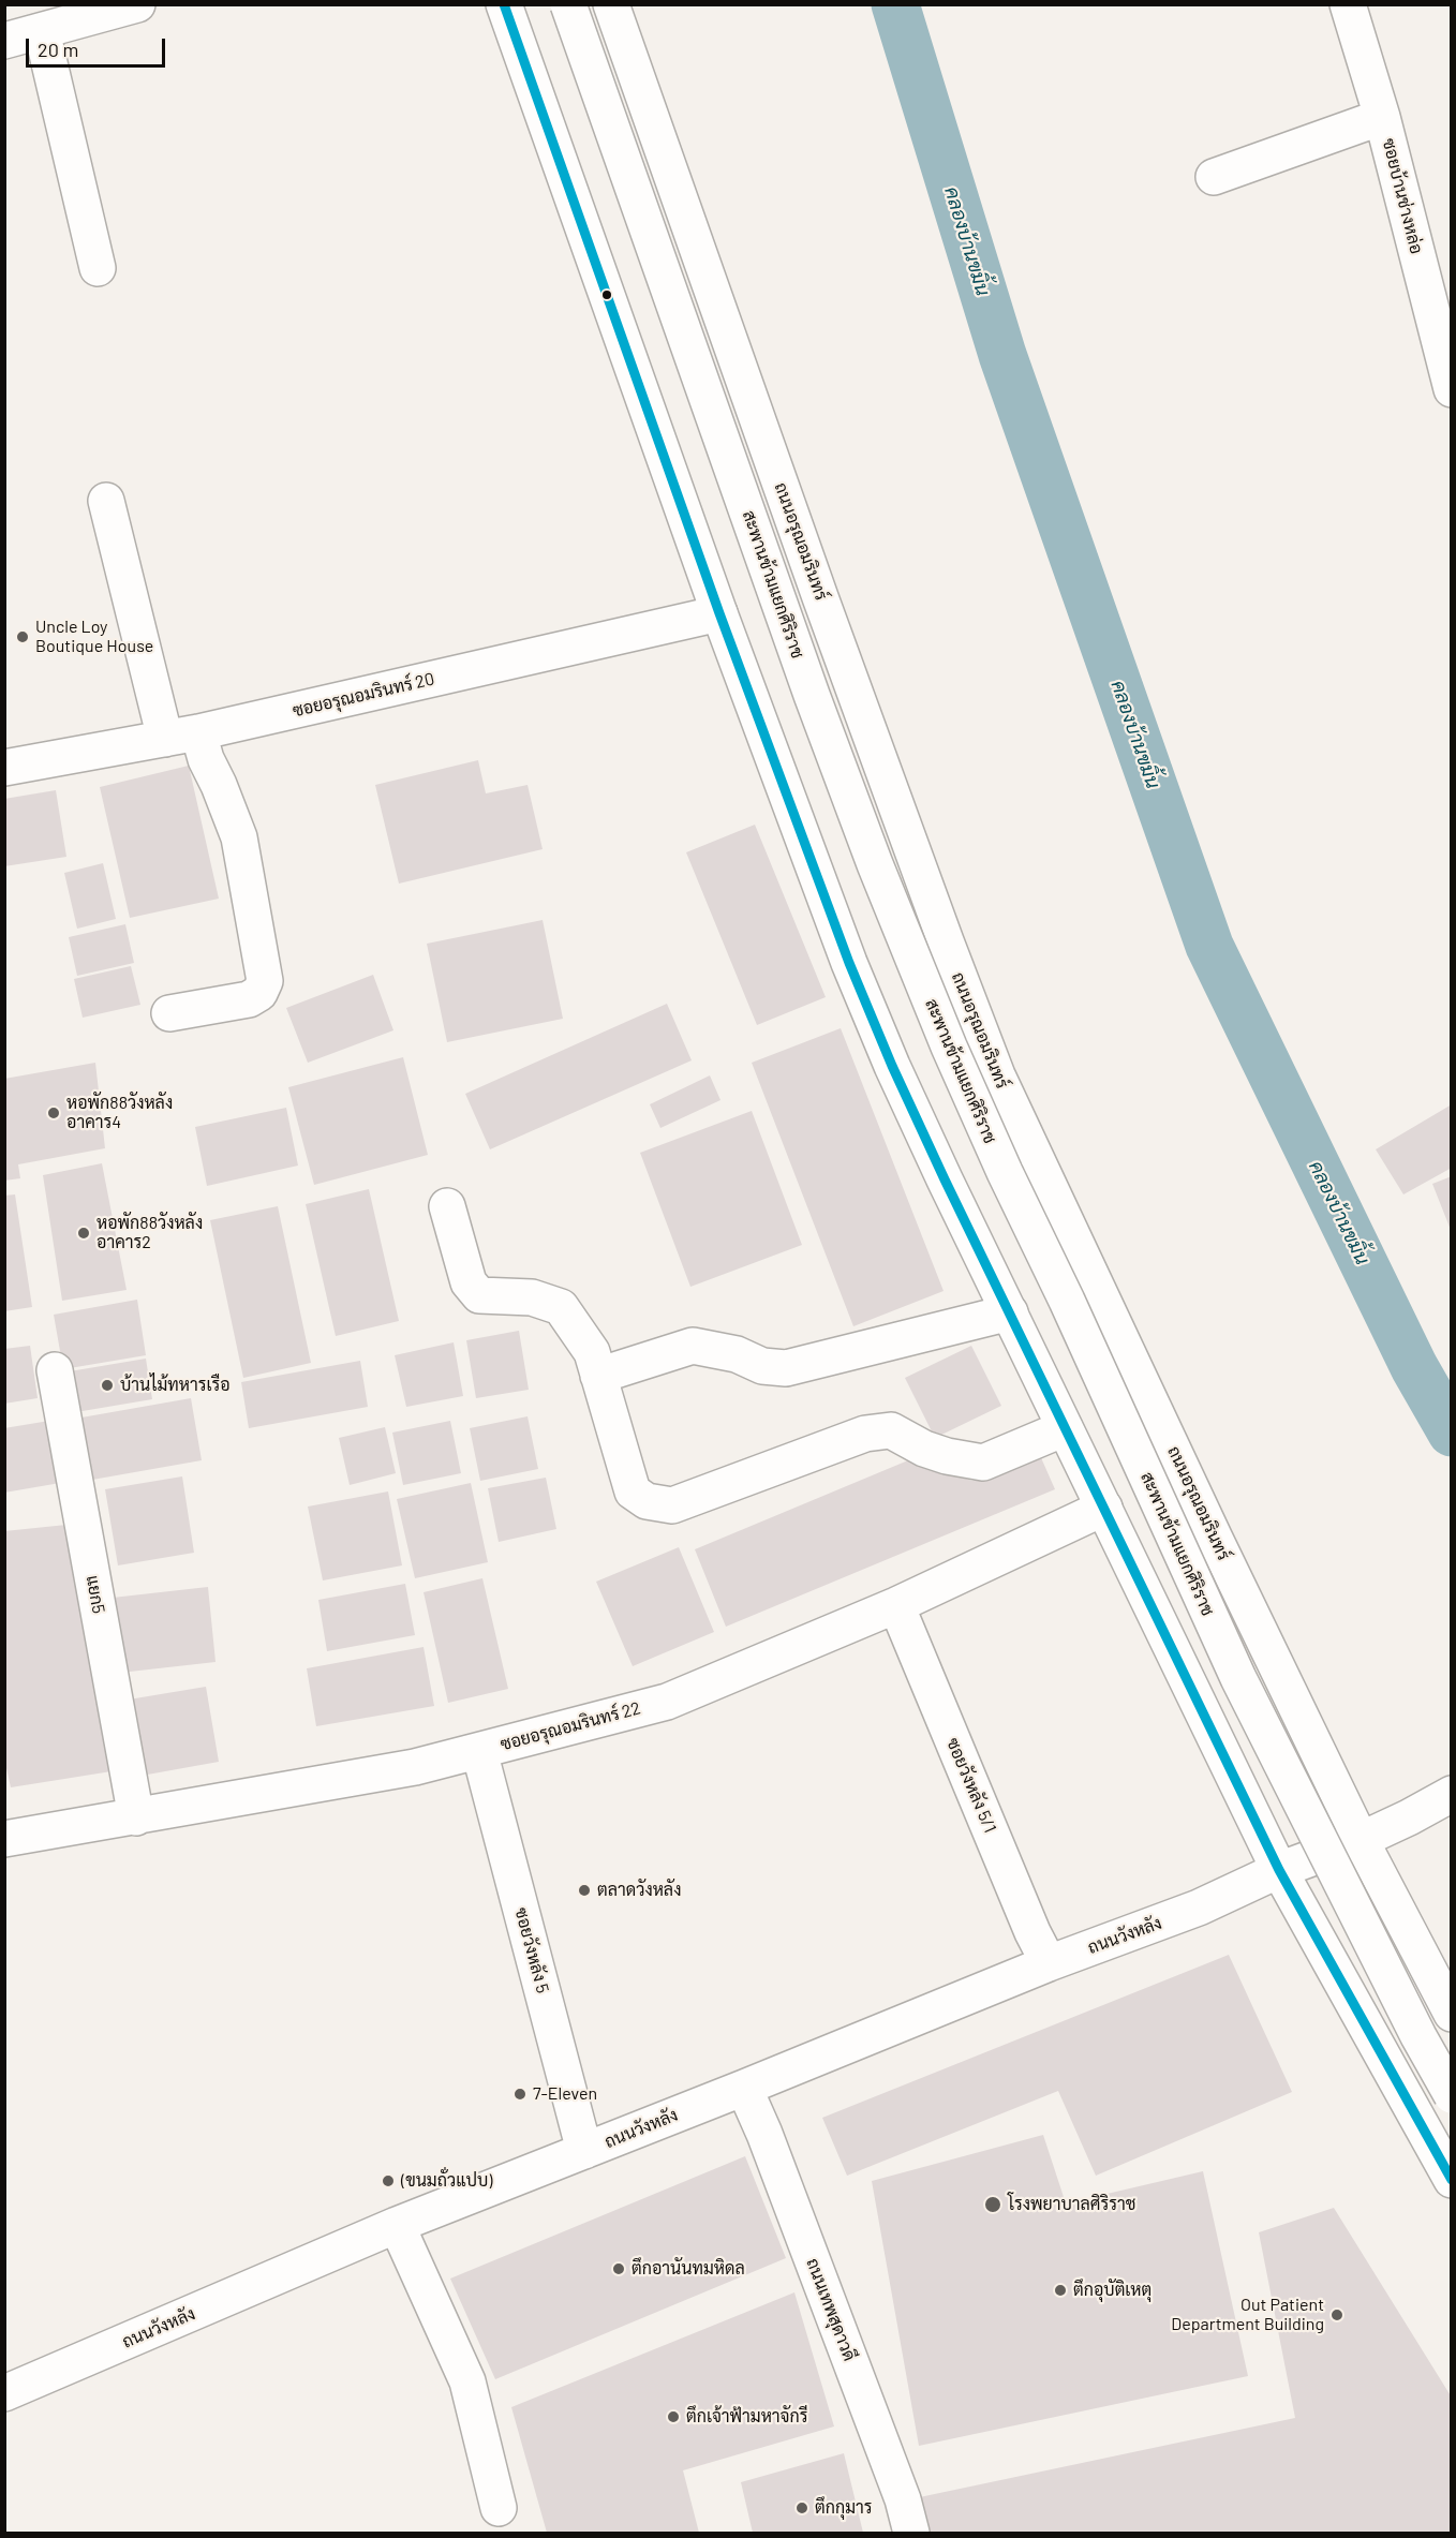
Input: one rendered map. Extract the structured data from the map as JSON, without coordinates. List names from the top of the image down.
{
  "streets": {
    "main road": [
      "ซอยบ้านช่างหล่อ",
      "ถนนอรุณอมรินทร์",
      "สะพานข้ามแยกศิริราช",
      "ซอยอรุณอมรินทร์ 20",
      "แยก5",
      "ซอยอรุณอมรินทร์ 22",
      "ซอยวังหลัง 5/1",
      "ถนนวังหลัง",
      "ซอยวังหลัง 5",
      "ถนนเทพสุดาวดี"
    ]
  },
  "crossings": [
    ["ถนนอรุณอมรินทร์", "ถนนวังหลัง"],
    ["แยก5", "ซอยอรุณอมรินทร์ 22"],
    ["ซอยอรุณอมรินทร์ 22", "ซอยวังหลัง 5/1"],
    ["ซอยอรุณอมรินทร์ 22", "ซอยวังหลัง 5"],
    ["ซอยวังหลัง 5/1", "ถนนวังหลัง"],
    ["ถนนวังหลัง", "ซอยวังหลัง 5"],
    ["ถนนวังหลัง", "ถนนเทพสุดาวดี"]
  ],
  "water": ["คลองบ้านขมิ้น"],
  "places": [
    "Uncle Loy Boutique House",
    "หอพัก88วังหลัง อาคาร4",
    "หอพัก88วังหลัง อาคาร2",
    "บ้านไม้ทหารเรือ",
    "ตลาดวังหลัง",
    "7-Eleven",
    "(ขนมถั่วแปบ)",
    "โรงพยาบาลศิริราช",
    "ตึกอานันทมหิดล",
    "ตึกอุบัติเหตุ",
    "Out Patient Department Building",
    "ตึกเจ้าฟ้ามหาจักรี",
    "ตึกกุมาร"
  ],
  "scale_bar": "20 m"
}
